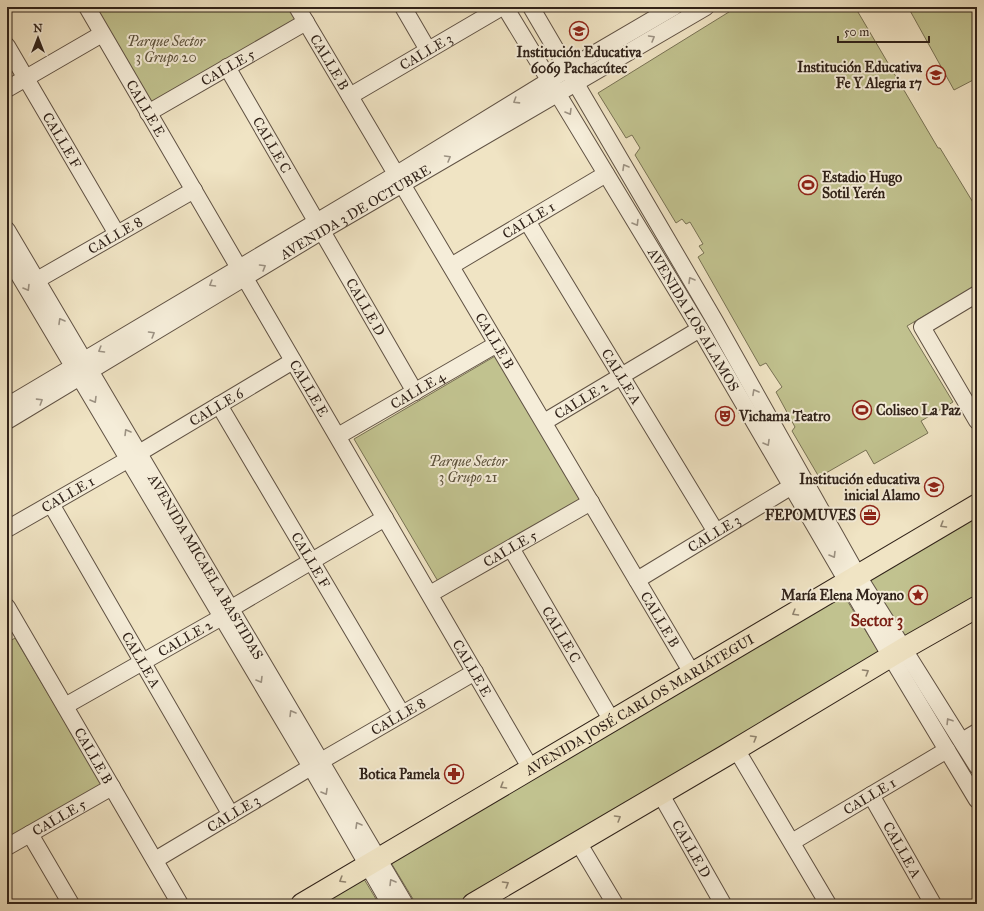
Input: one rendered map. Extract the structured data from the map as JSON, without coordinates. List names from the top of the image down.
{
  "streets": {
    "main road": ["AVENIDA JOSÉ CARLOS MARIÁTEGUI"],
    "street": [
      "CALLE 3",
      "CALLE B",
      "CALLE 5",
      "CALLE E",
      "CALLE F",
      "CALLE C",
      "AVENIDA 3 DE OCTUBRE",
      "CALLE 1",
      "CALLE 8",
      "CALLE D",
      "AVENIDA LOS ALAMOS",
      "CALLE A",
      "CALLE 4",
      "CALLE 2",
      "CALLE 6",
      "AVENIDA MICAELA BASTIDAS"
    ]
  },
  "crossings": [
    ["CALLE 3", "CALLE B"],
    ["CALLE 3", "CALLE 8"],
    ["CALLE 3", "AVENIDA LOS ALAMOS"],
    ["CALLE 3", "CALLE A"],
    ["CALLE 3", "AVENIDA MICAELA BASTIDAS"],
    ["CALLE B", "CALLE 5"],
    ["CALLE B", "AVENIDA 3 DE OCTUBRE"],
    ["CALLE B", "CALLE 1"],
    ["CALLE B", "CALLE 4"],
    ["CALLE B", "CALLE 2"],
    ["CALLE B", "AVENIDA JOSÉ CARLOS MARIÁTEGUI"],
    ["CALLE 5", "CALLE E"],
    ["CALLE 5", "CALLE C"],
    ["CALLE E", "AVENIDA 3 DE OCTUBRE"],
    ["CALLE E", "CALLE 8"],
    ["CALLE E", "CALLE 4"],
    ["CALLE E", "CALLE 2"],
    ["CALLE E", "CALLE 6"],
    ["CALLE E", "AVENIDA JOSÉ CARLOS MARIÁTEGUI"],
    ["CALLE F", "CALLE 8"],
    ["CALLE F", "CALLE 2"],
    ["CALLE F", "CALLE 6"],
    ["CALLE C", "AVENIDA 3 DE OCTUBRE"],
    ["CALLE C", "CALLE D"],
    ["CALLE C", "AVENIDA JOSÉ CARLOS MARIÁTEGUI"],
    ["AVENIDA 3 DE OCTUBRE", "CALLE D"],
    ["AVENIDA 3 DE OCTUBRE", "AVENIDA LOS ALAMOS"],
    ["AVENIDA 3 DE OCTUBRE", "AVENIDA MICAELA BASTIDAS"],
    ["CALLE 1", "AVENIDA LOS ALAMOS"],
    ["CALLE 1", "CALLE A"],
    ["CALLE 1", "CALLE 6"],
    ["CALLE 1", "AVENIDA MICAELA BASTIDAS"],
    ["CALLE 8", "AVENIDA MICAELA BASTIDAS"],
    ["CALLE D", "CALLE 4"],
    ["AVENIDA LOS ALAMOS", "CALLE 2"],
    ["AVENIDA LOS ALAMOS", "AVENIDA JOSÉ CARLOS MARIÁTEGUI"],
    ["CALLE A", "CALLE 2"],
    ["CALLE 2", "AVENIDA MICAELA BASTIDAS"],
    ["CALLE 6", "AVENIDA MICAELA BASTIDAS"],
    ["AVENIDA MICAELA BASTIDAS", "AVENIDA JOSÉ CARLOS MARIÁTEGUI"]
  ],
  "districts": ["Sector 3"],
  "parks": ["Parque Sector 3 Grupo 20", "Parque Sector 3 Grupo 21"],
  "places": {
    "school or university": ["Institución Educativa 6069 Pachacútec", "Institución Educativa Fe Y Alegria 17", "Institución educativa inicial Alamo"],
    "sports": ["Estadio Hugo Sotil Yerén", "Coliseo La Paz"],
    "theatre": ["Vichama Teatro"],
    "office": ["FEPOMUVES"],
    "place": ["María Elena Moyano"],
    "pharmacy": ["Botica Pamela"]
  },
  "scale_bar": "50 m",
  "north": "top"
}
